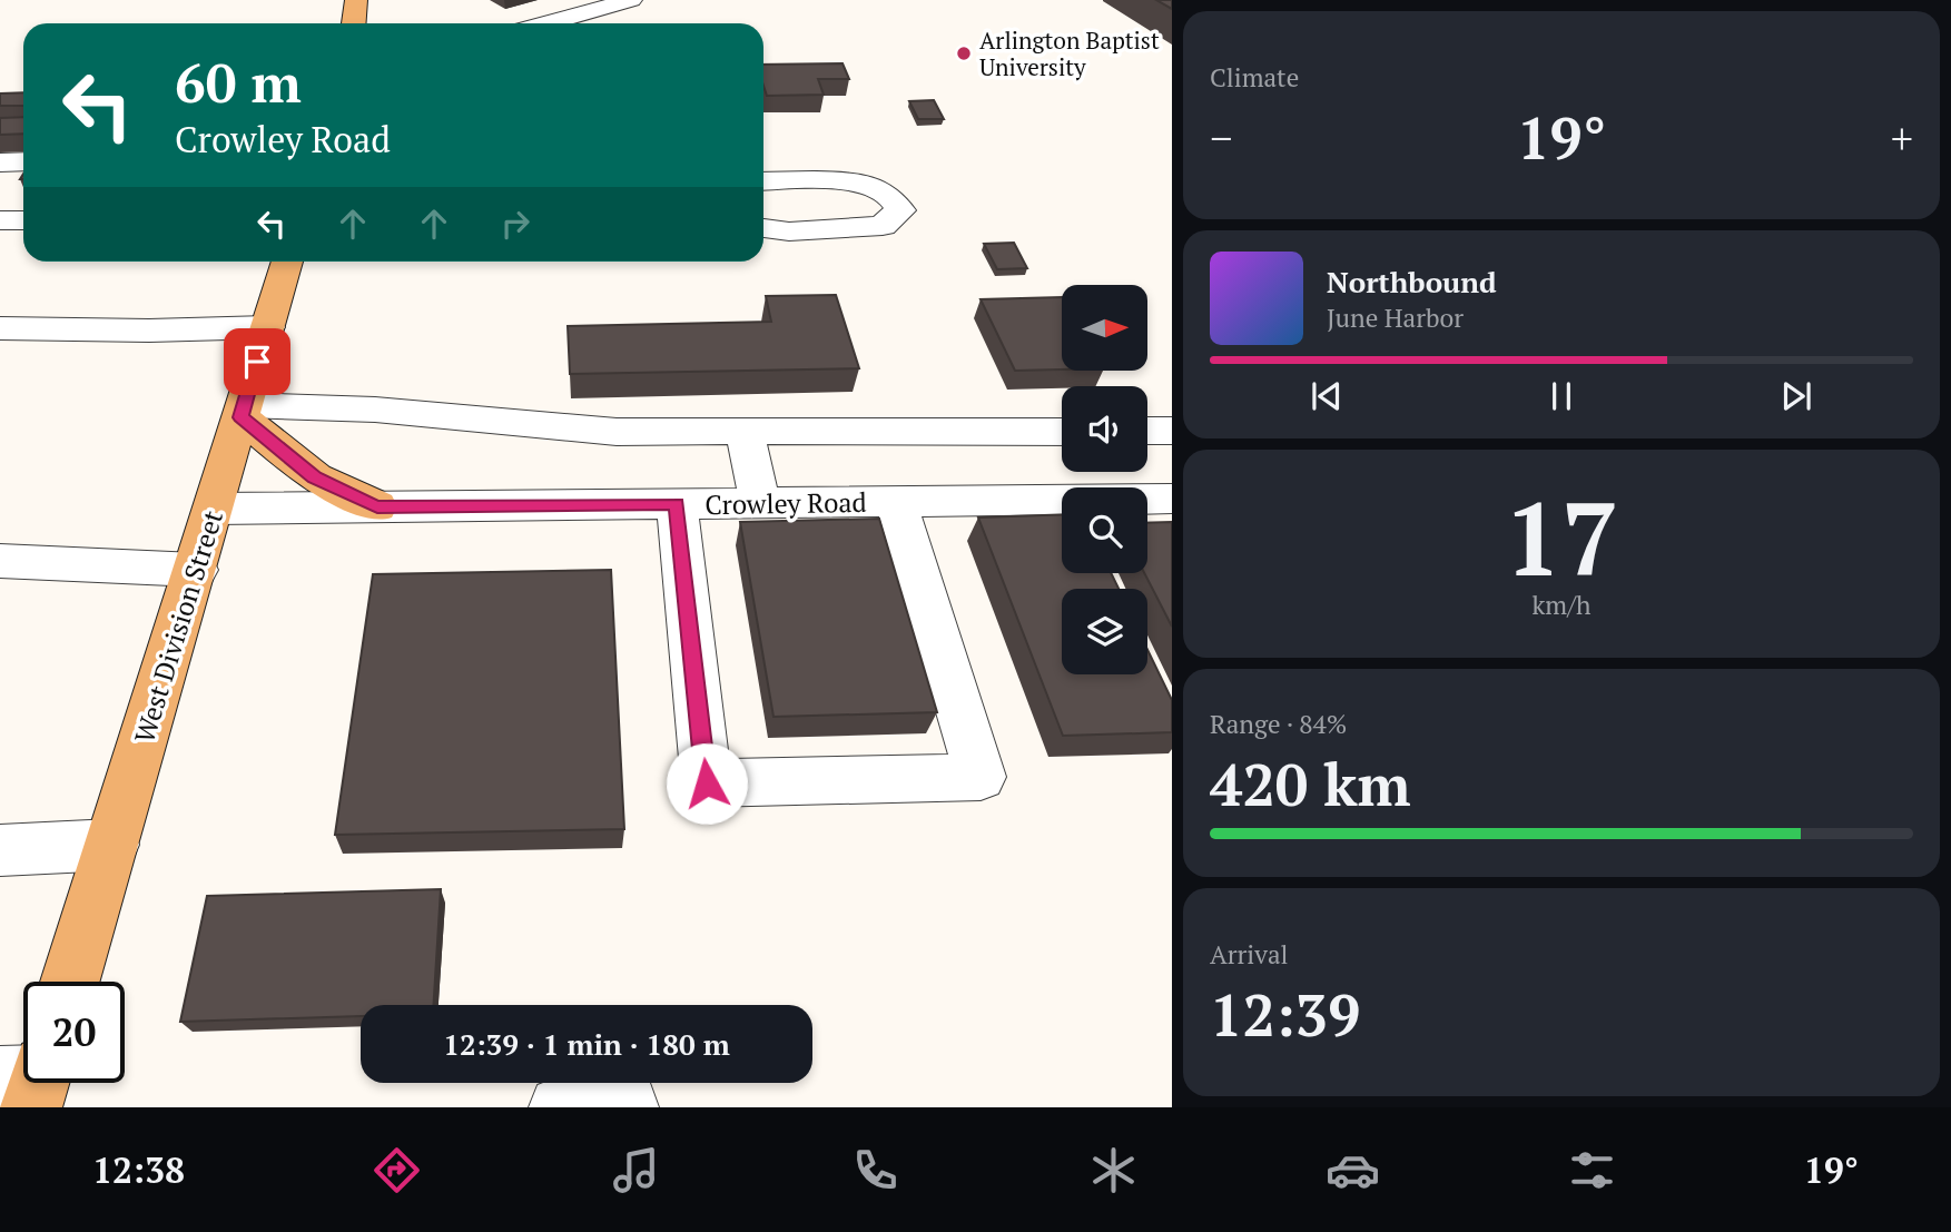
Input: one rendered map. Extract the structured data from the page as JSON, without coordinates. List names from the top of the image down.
{
  "streets": {
    "main road": ["West Division Street"],
    "street": ["Crowley Road"]
  },
  "crossings": [
    ["Crowley Road", "West Division Street"]
  ],
  "places": ["Arlington Baptist University"],
  "north": "right",
  "page": {
    "tile": [
      "Climate",
      ["17", "km/h"],
      ["Range · 84%", "420 km"],
      ["Arrival", "12:39"]
    ],
    "turn": ["60 m", "Crowley Road"],
    "heat": ["−", "19°", "+"],
    "song": ["Northbound", "June Harbor"],
    "limit": "20",
    "trip": "12:39 · 1 min · 180 m",
    "tabs": ["12:38", "19°"]
  }
}
